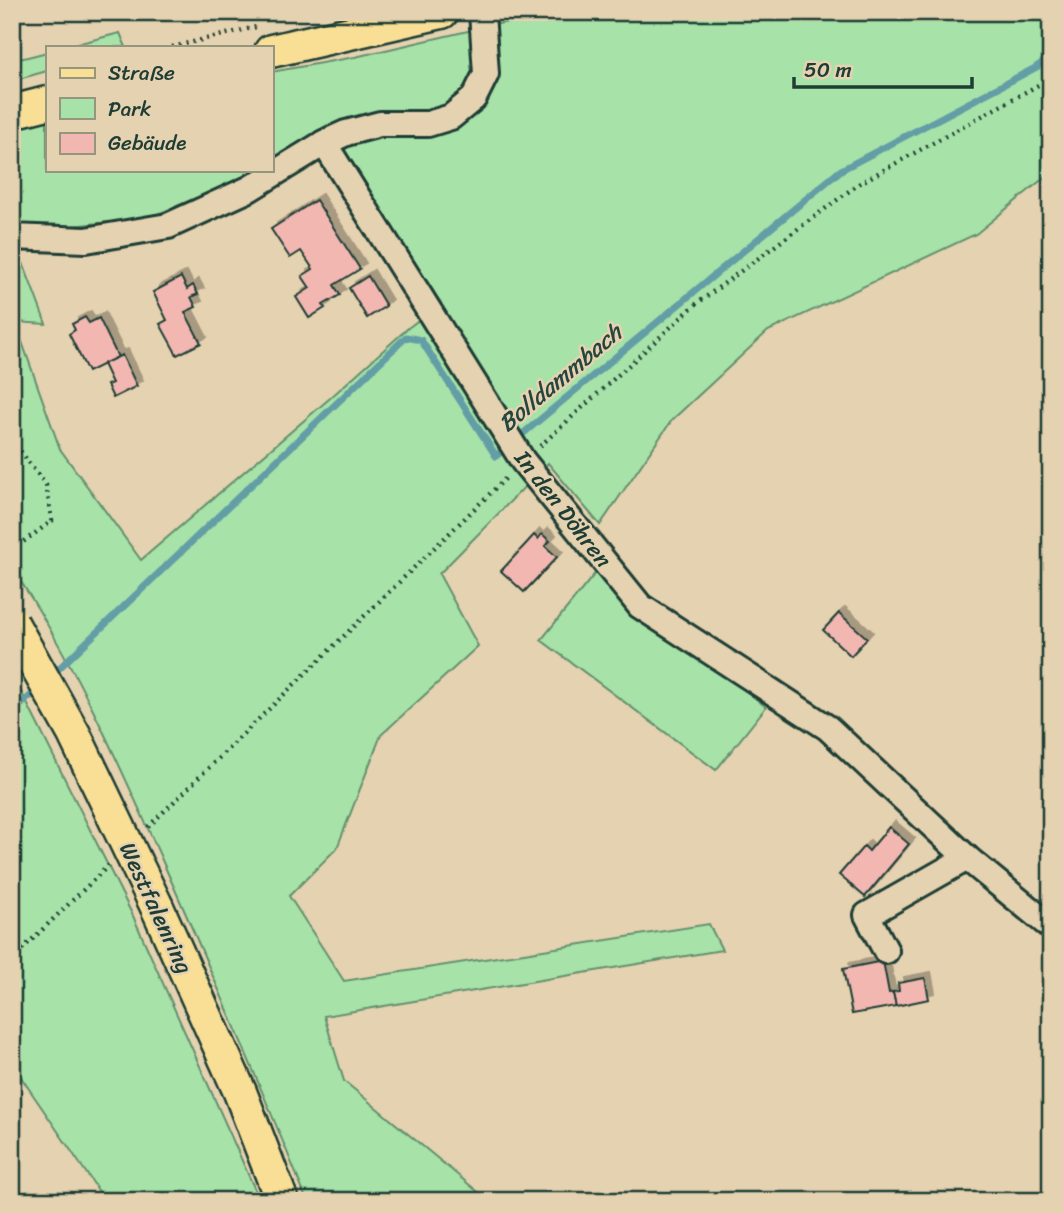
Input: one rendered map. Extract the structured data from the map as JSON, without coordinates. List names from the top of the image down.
{
  "streets": {
    "main road": ["Westfalenring"],
    "street": ["In den Döhren"]
  },
  "water": ["Bolldammbach"],
  "legend": ["Straße", "Park", "Gebäude"],
  "scale_bar": "50 m"
}
